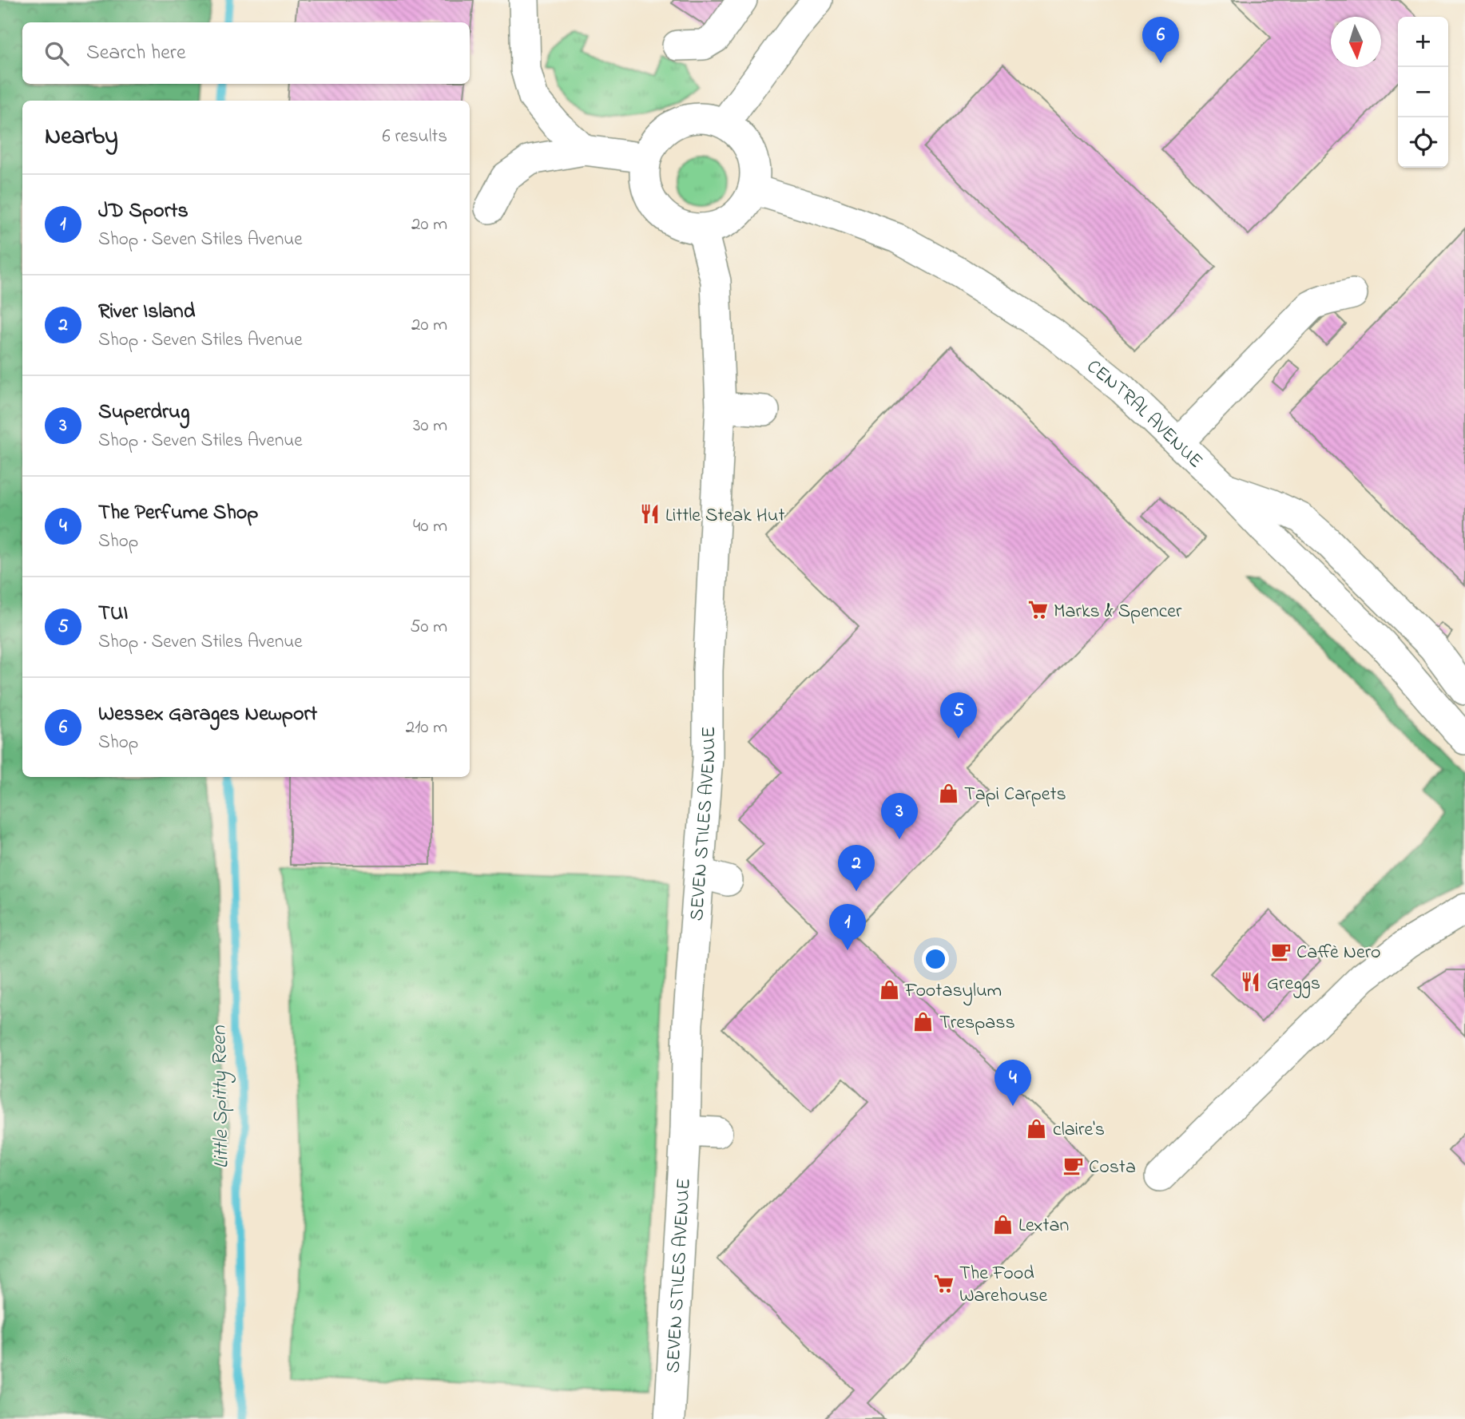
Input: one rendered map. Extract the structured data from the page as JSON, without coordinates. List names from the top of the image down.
{
  "streets": {
    "street": ["CENTRAL AVENUE", "SEVEN STILES AVENUE"]
  },
  "crossings": [
    ["CENTRAL AVENUE", "SEVEN STILES AVENUE"]
  ],
  "water": ["Little Spitty Reen"],
  "places": {
    "restaurant": ["Little Steak Hut", "Greggs"],
    "supermarket": ["Marks & Spencer", "The Food Warehouse"],
    "shop": [
      "Tapi Carpets",
      "Footasylum",
      "Trespass",
      "claire's",
      "Lextan"
    ],
    "cafe": ["Caffè Nero", "Costa"]
  },
  "north": "bottom",
  "page": {
    "map_buttons": ["+", "−"],
    "pins": [
      "6",
      "5",
      "3",
      "2",
      "1",
      "4"
    ],
    "search": "Search here",
    "heading": ["Nearby", "6 results"],
    "list": [
      {
        "mark": "1",
        "name": "JD Sports",
        "note": "Shop · Seven Stiles Avenue",
        "value": "20 m"
      },
      {
        "mark": "2",
        "name": "River Island",
        "note": "Shop · Seven Stiles Avenue",
        "value": "20 m"
      },
      {
        "mark": "3",
        "name": "Superdrug",
        "note": "Shop · Seven Stiles Avenue",
        "value": "30 m"
      },
      {
        "mark": "4",
        "name": "The Perfume Shop",
        "note": "Shop",
        "value": "40 m"
      },
      {
        "mark": "5",
        "name": "TUI",
        "note": "Shop · Seven Stiles Avenue",
        "value": "50 m"
      },
      {
        "mark": "6",
        "name": "Wessex Garages Newport",
        "note": "Shop",
        "value": "210 m"
      }
    ]
  }
}
